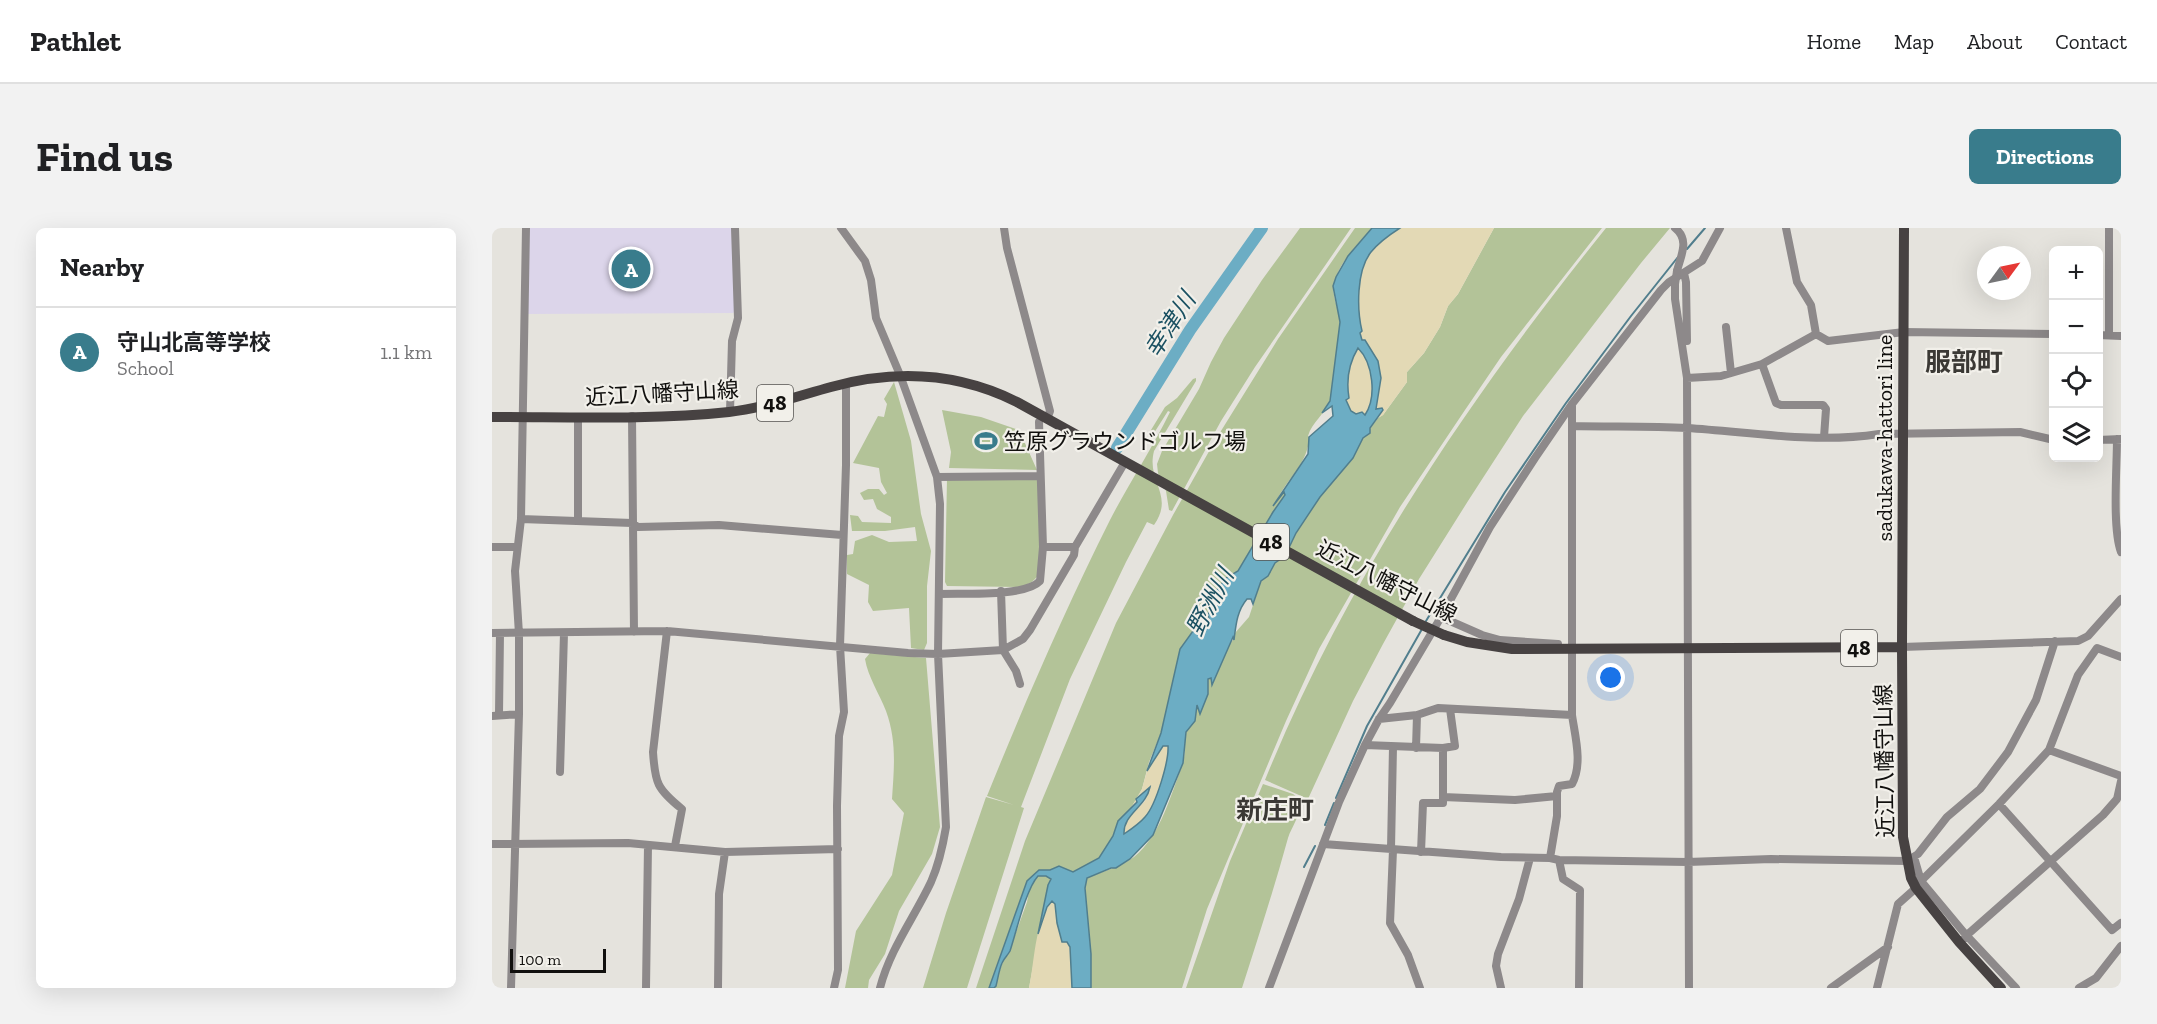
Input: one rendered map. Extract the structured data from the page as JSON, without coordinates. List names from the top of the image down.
{
  "streets": {
    "main road": ["近江八幡守山線", "48", "sadukawa-hattori line"]
  },
  "crossings": [
    ["近江八幡守山線", "sadukawa-hattori line"]
  ],
  "districts": ["服部町", "新庄町"],
  "water": ["幸津川", "野洲川"],
  "places": {
    "sports": ["笠原グラウンドゴルフ場"]
  },
  "scale_bar": "100 m",
  "north": "top right",
  "page": {
    "header": "Pathlet",
    "nav": [
      "Home",
      "Map",
      "About",
      "Contact"
    ],
    "buttons": "Directions",
    "title": "Find us",
    "heading": "Nearby",
    "map_buttons": ["+", "−"],
    "pins": "A",
    "list": [
      {
        "mark": "A",
        "name": "守山北高等学校",
        "note": "School",
        "value": "1.1 km"
      }
    ],
    "scale": "100 m"
  }
}
